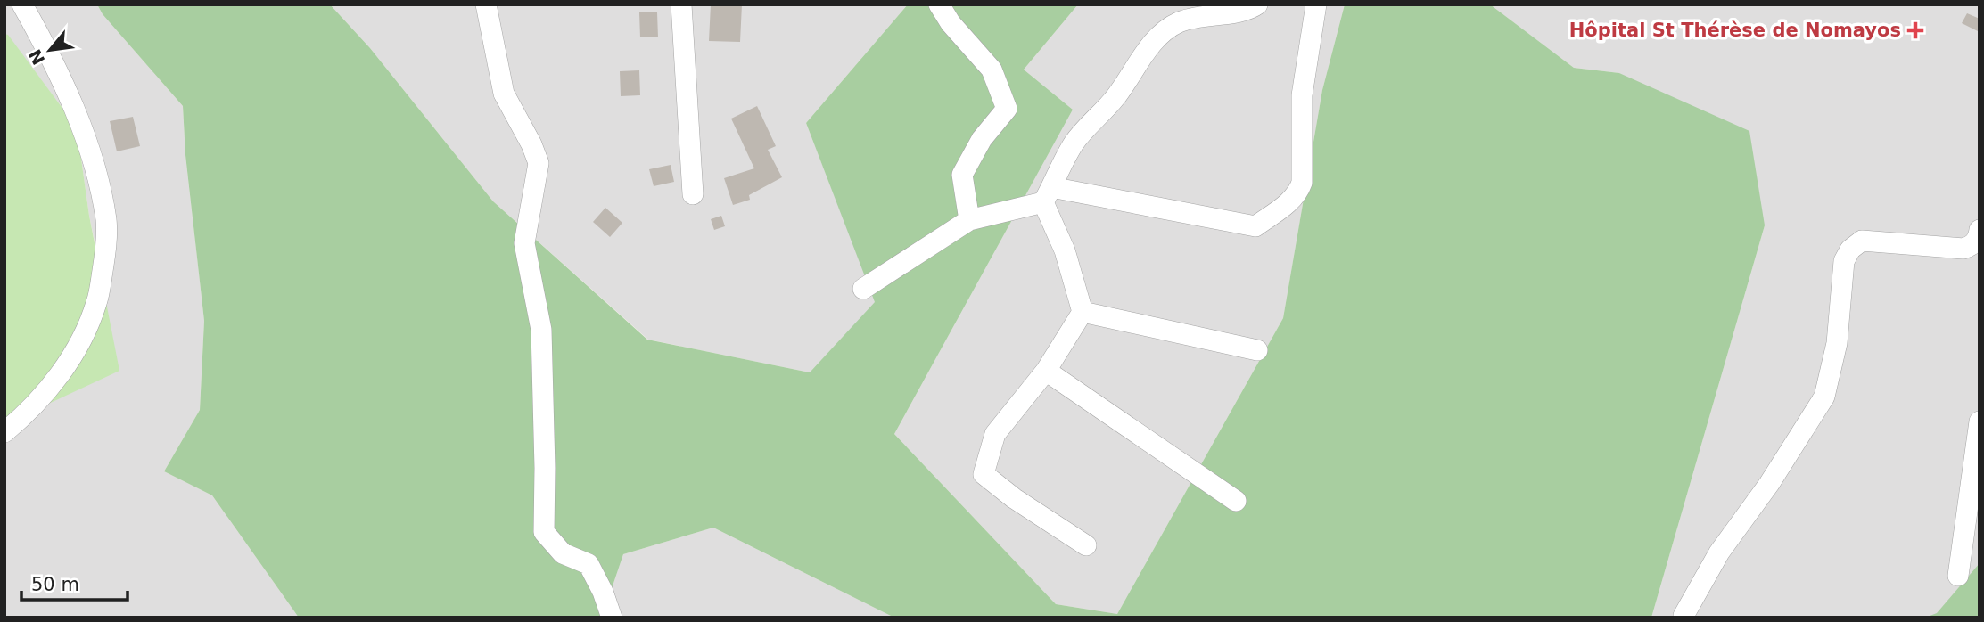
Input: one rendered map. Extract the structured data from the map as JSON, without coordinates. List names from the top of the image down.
{
  "places": {
    "health": ["Hôpital St Thérèse de Nomayos"]
  },
  "scale_bar": "50 m",
  "north": "bottom left"
}
